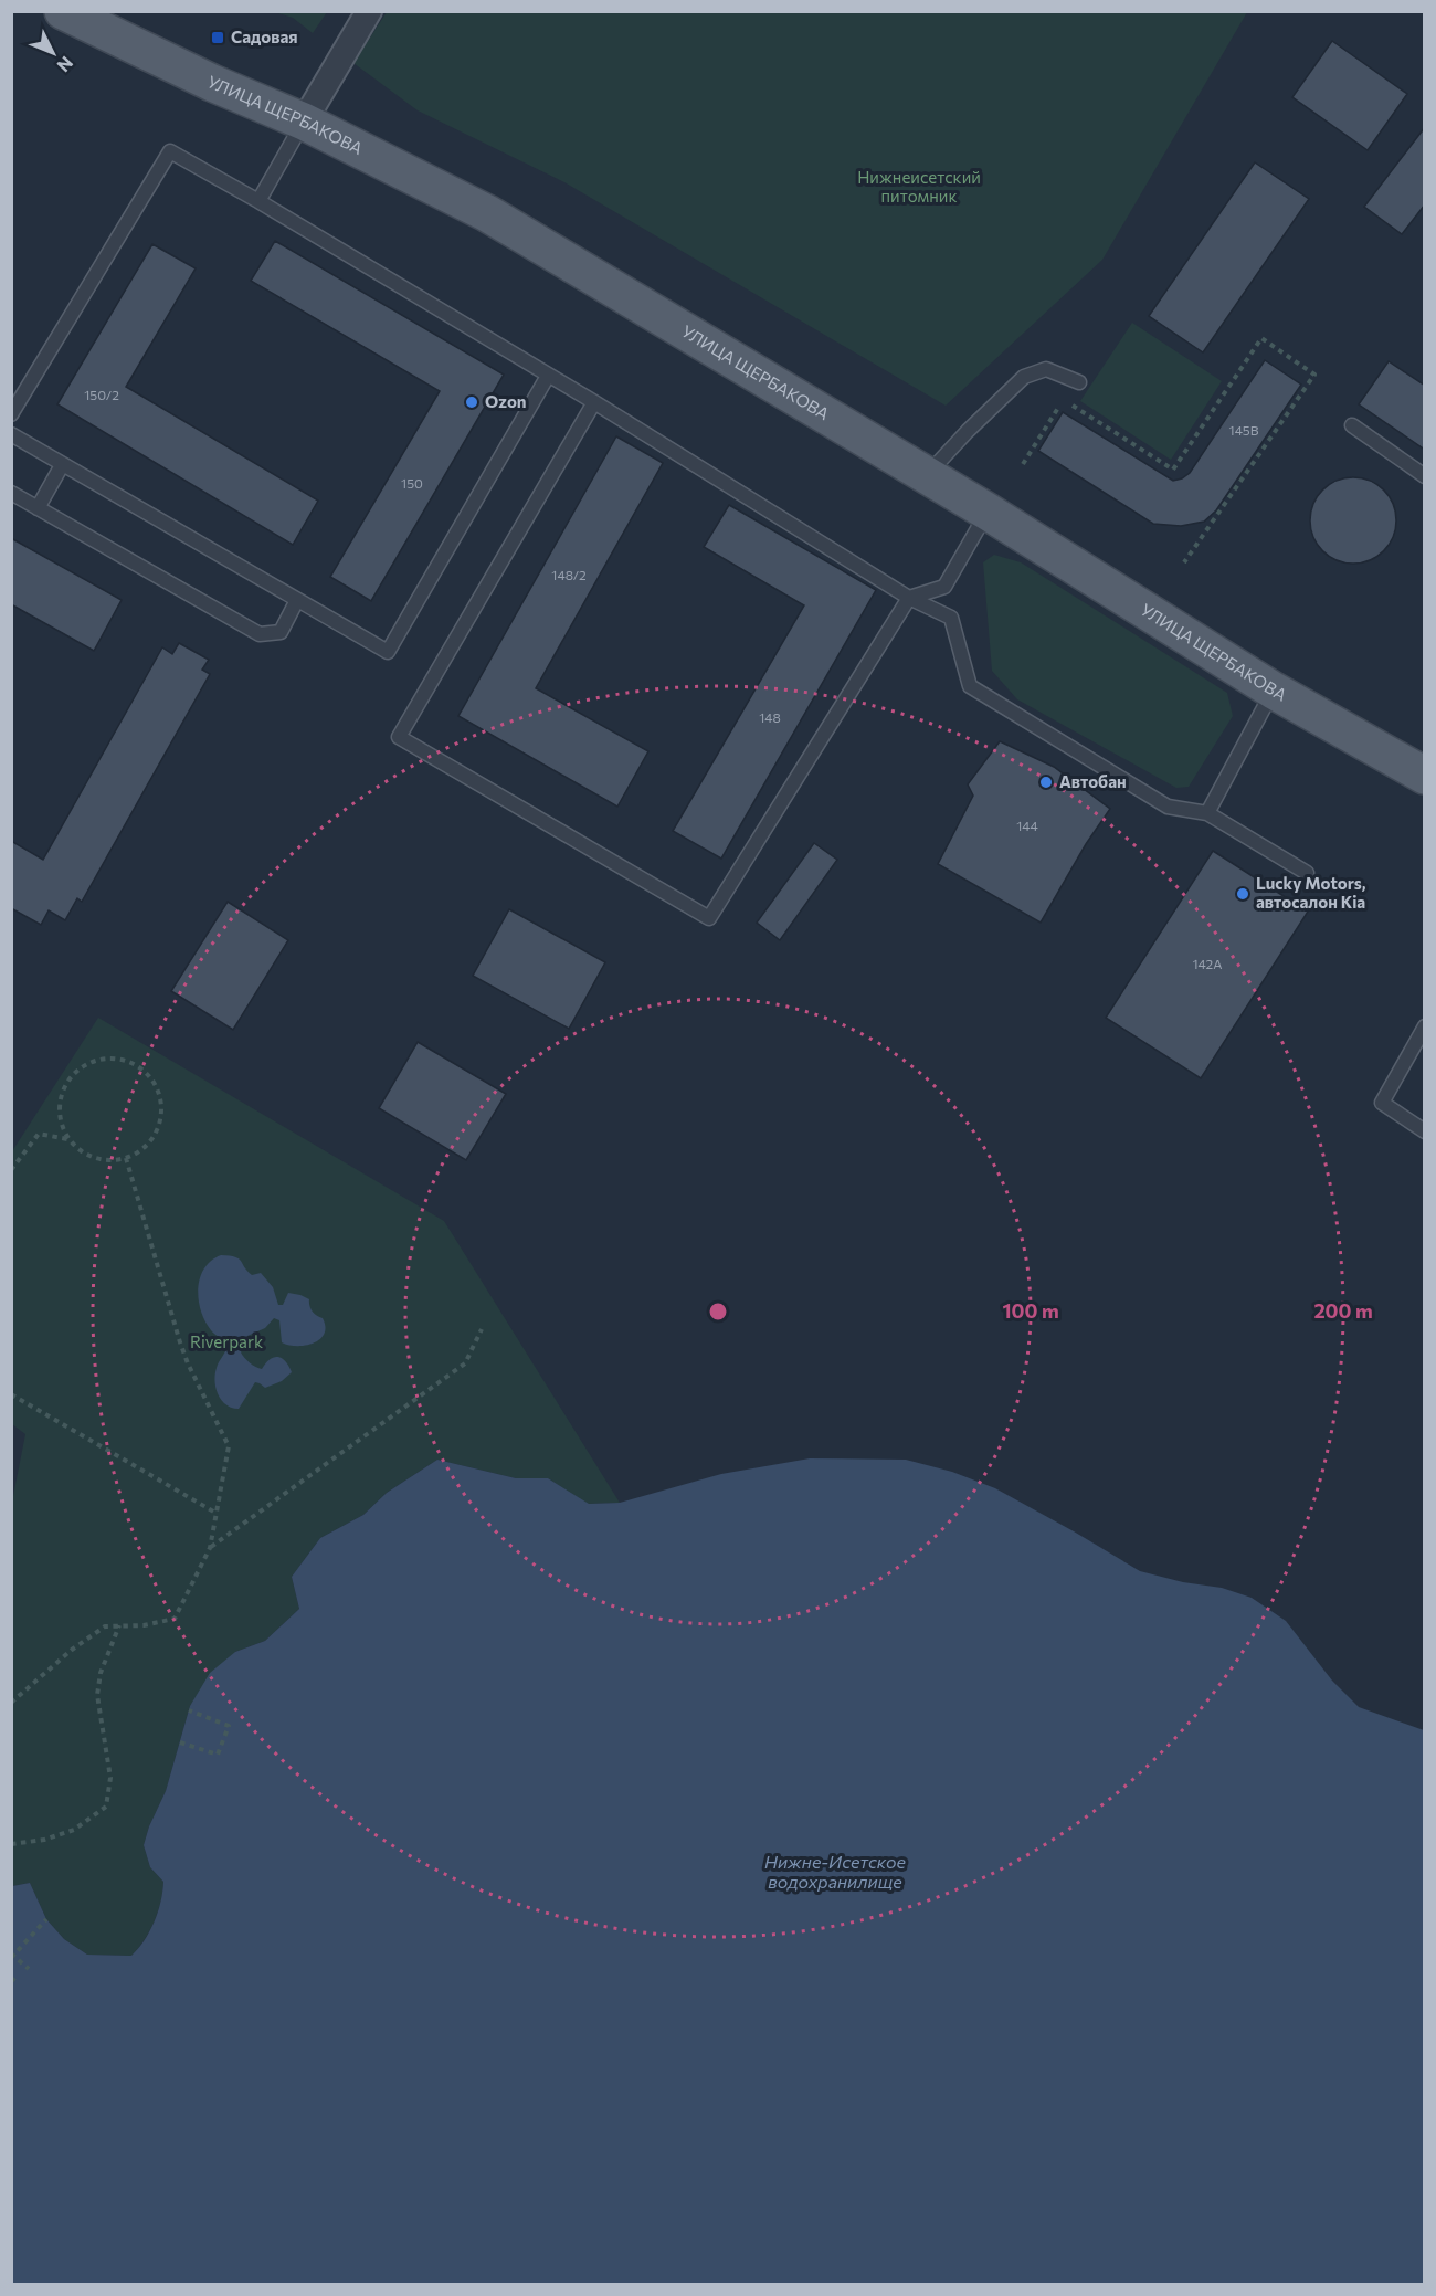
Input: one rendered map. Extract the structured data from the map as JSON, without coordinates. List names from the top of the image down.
{
  "streets": {
    "main road": ["УЛИЦА ЩЕРБАКОВА"]
  },
  "water": ["Нижне-Исетское водохранилище"],
  "parks": ["Нижнеисетский питомник", "Riverpark"],
  "places": {
    "transit": ["Садовая"],
    "other": ["Ozon", "Автобан", "Lucky Motors, автосалон Kia"]
  },
  "house_numbers": [
    "150/2",
    "145В",
    "150",
    "148/2",
    "148",
    "144",
    "142А"
  ],
  "north": "bottom right",
  "rings": ["100 m", "200 m"]
}
